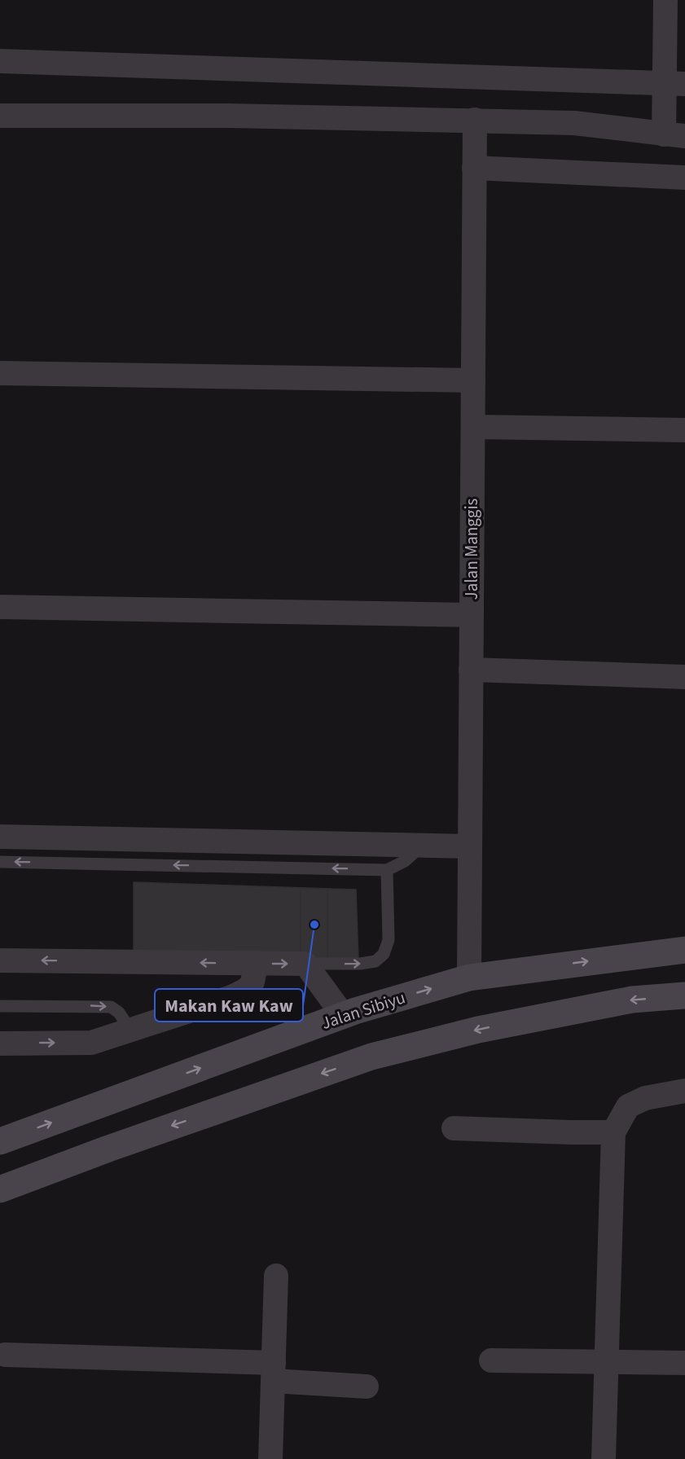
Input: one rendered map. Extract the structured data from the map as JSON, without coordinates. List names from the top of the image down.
{
  "streets": {
    "main road": ["Jalan Sibiyu"],
    "street": ["Jalan Manggis"]
  },
  "crossings": [
    ["Jalan Manggis", "Jalan Sibiyu"]
  ],
  "places": ["Makan Kaw Kaw"]
}
